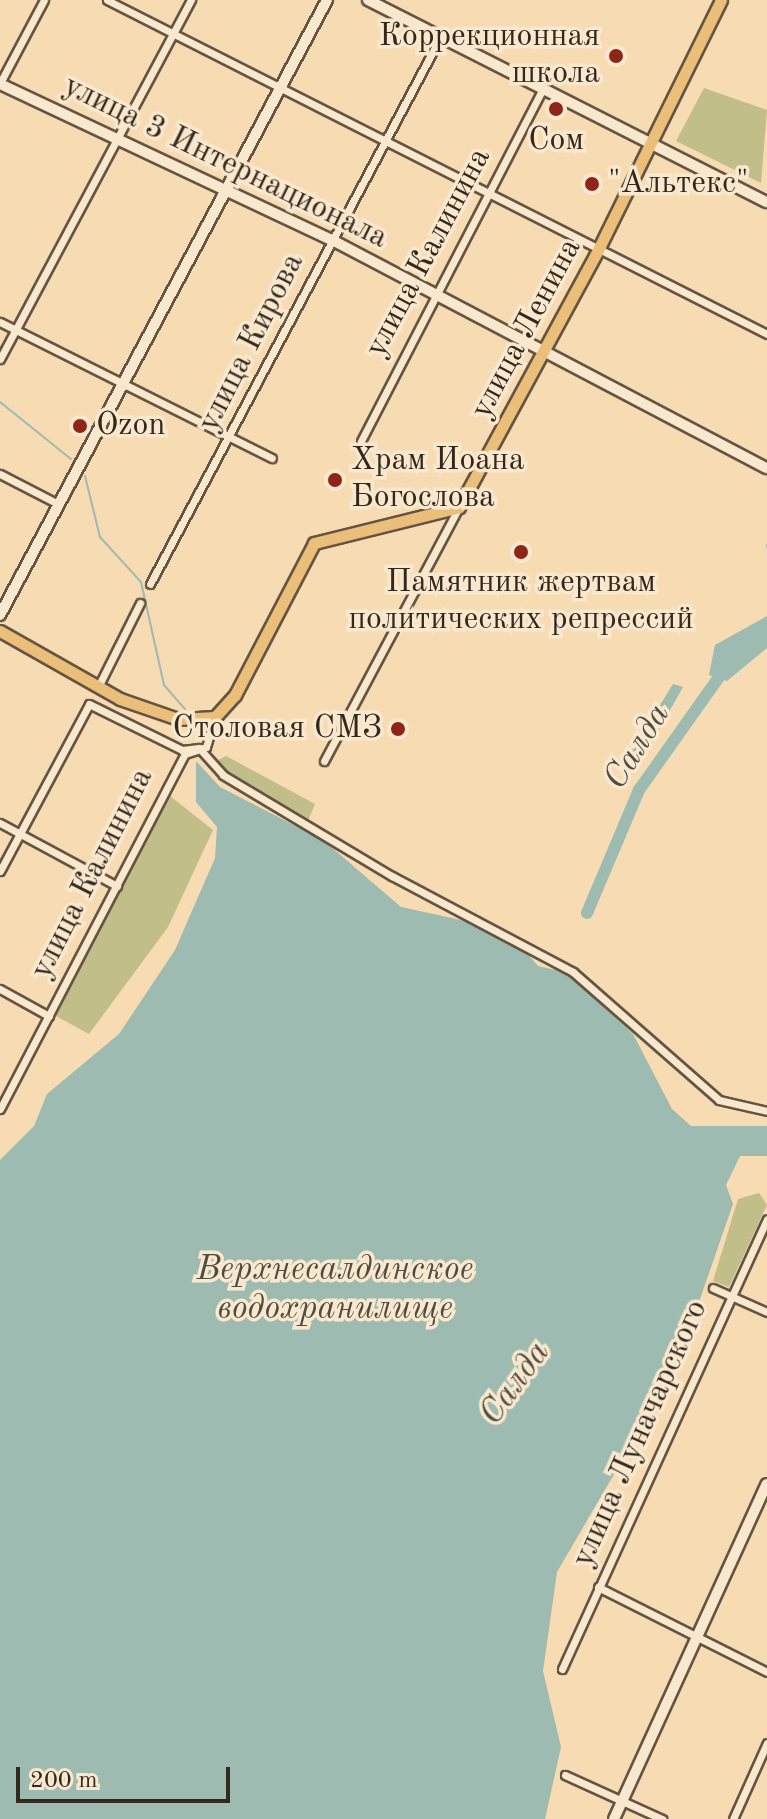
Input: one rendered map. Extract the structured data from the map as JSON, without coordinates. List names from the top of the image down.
{
  "streets": {
    "main road": ["улица 3 Интернационала", "улица Ленина"],
    "street": ["улица Калинина", "улица Кирова", "улица Луначарского"]
  },
  "crossings": [
    ["улица 3 Интернационала", "улица Калинина"],
    ["улица 3 Интернационала", "улица Ленина"],
    ["улица 3 Интернационала", "улица Кирова"]
  ],
  "water": ["Салда", "Верхнесалдинское водохранилище"],
  "places": [
    "Коррекционная школа",
    "Сом",
    "\"Альтекс\"",
    "Ozon",
    "Храм Иоана Богослова",
    "Памятник жертвам политических репрессий",
    "Столовая СМЗ"
  ],
  "scale_bar": "200 m"
}
